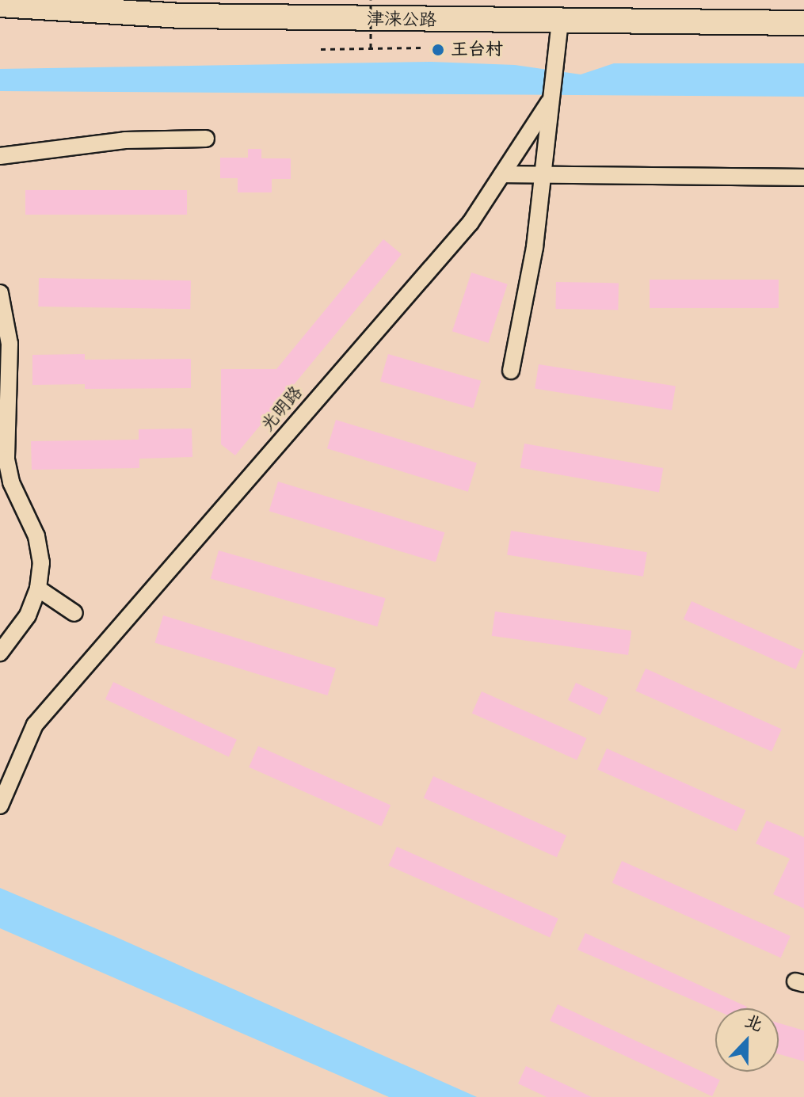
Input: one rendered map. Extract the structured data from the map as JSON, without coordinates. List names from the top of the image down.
{
  "streets": {
    "highway": ["津涞公路"],
    "street": ["光明路"]
  },
  "crossings": [
    ["津涞公路", "光明路"]
  ],
  "places": ["王台村"],
  "north": "top"
}
